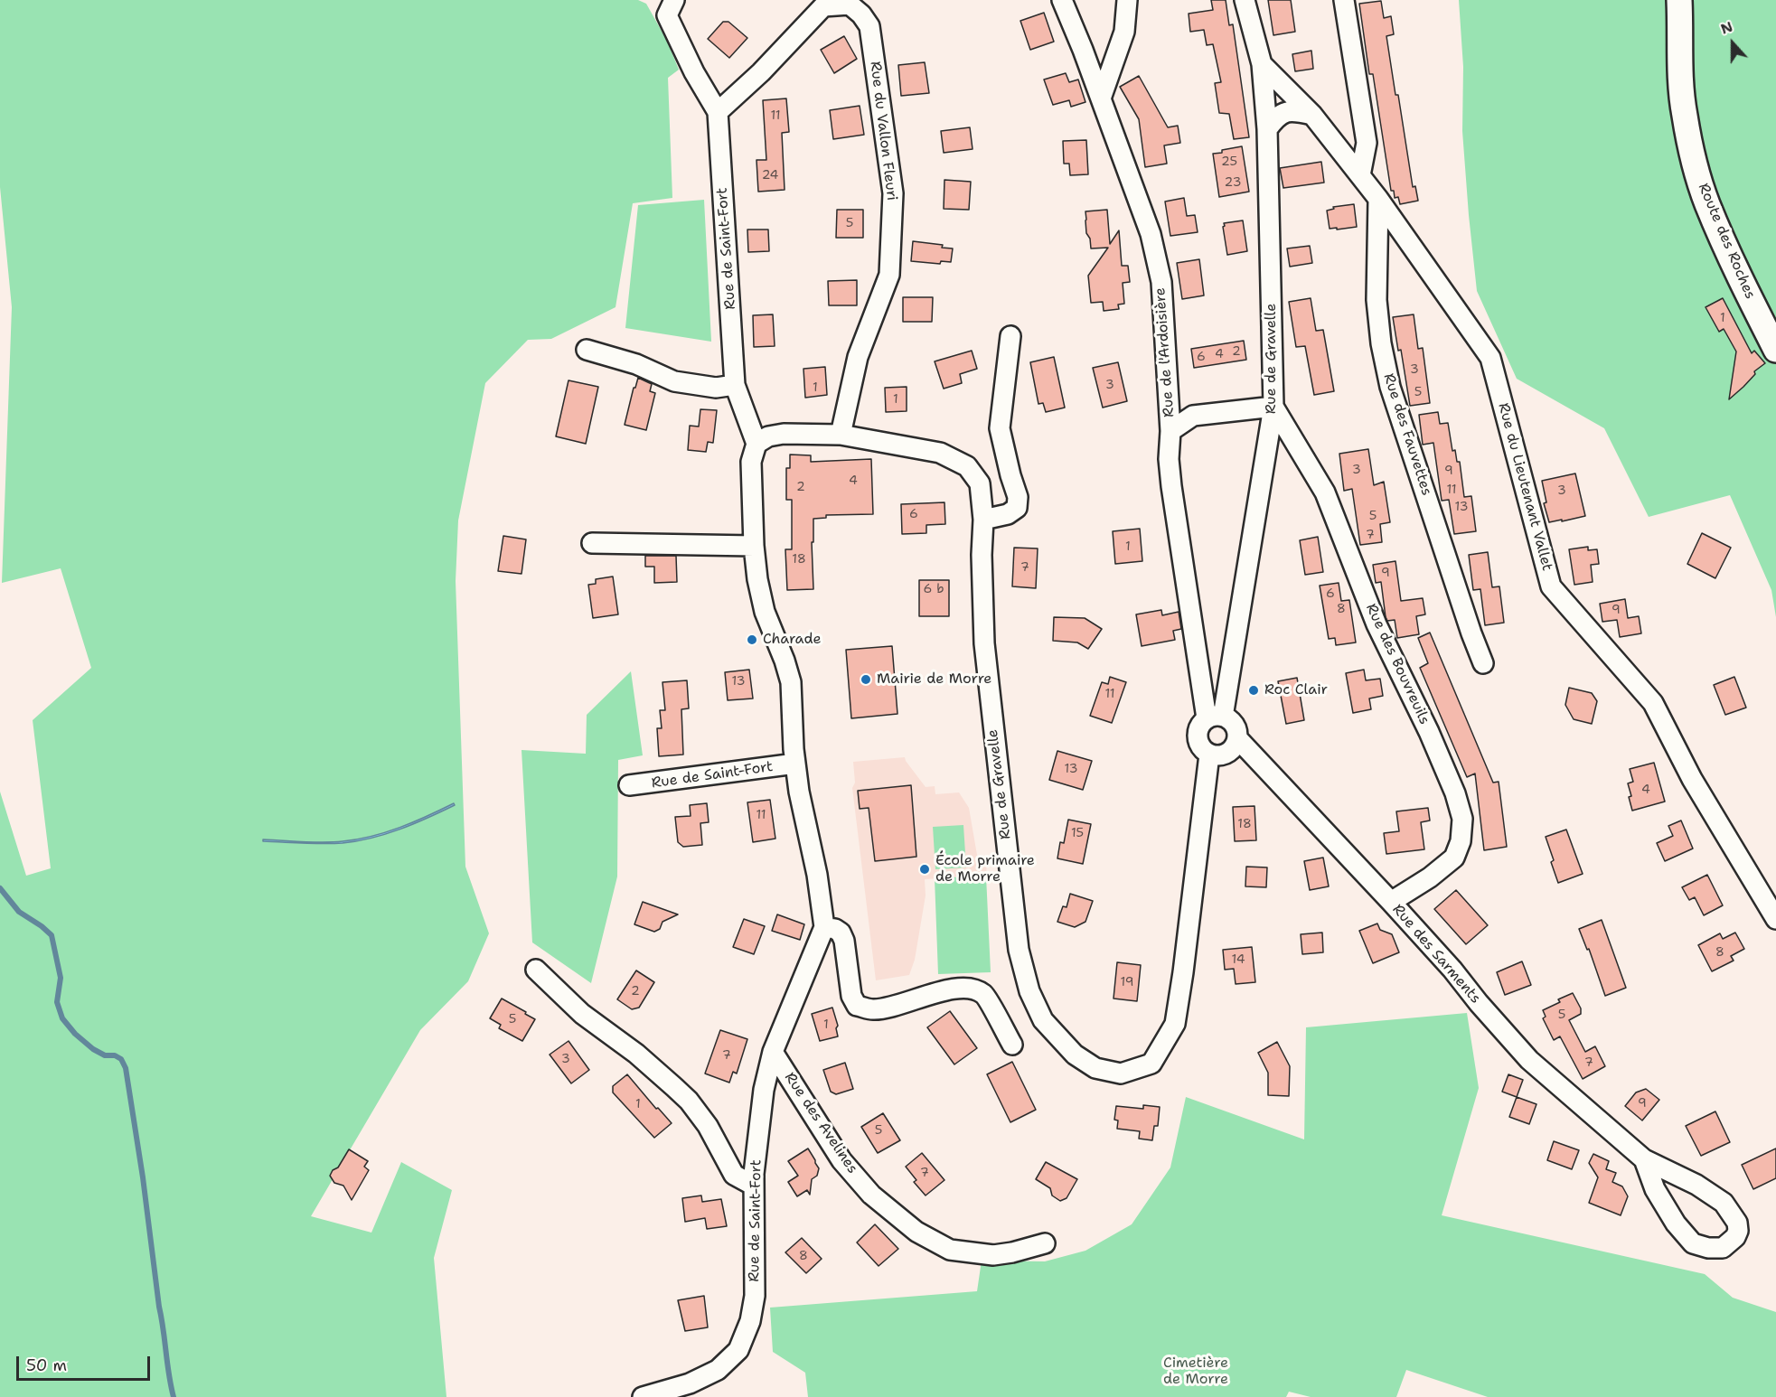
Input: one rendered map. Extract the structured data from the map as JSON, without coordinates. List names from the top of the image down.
{
  "streets": {
    "street": [
      "Rue du Vallon Fleuri",
      "Route des Roches",
      "Rue de Saint-Fort",
      "Rue de l'Ardoisière",
      "Rue de Gravelle",
      "Rue des Fauvettes",
      "Rue du Lieutenant Vallet",
      "Rue des Bouvreuils",
      "Rue des Sarments",
      "Rue des Avelines"
    ]
  },
  "crossings": [
    ["Rue du Vallon Fleuri", "Rue de Saint-Fort"],
    ["Rue du Vallon Fleuri", "Rue de Gravelle"],
    ["Rue de Saint-Fort", "Rue de Gravelle"],
    ["Rue de Saint-Fort", "Rue des Avelines"],
    ["Rue de l'Ardoisière", "Rue de Gravelle"],
    ["Rue de l'Ardoisière", "Rue des Sarments"],
    ["Rue de Gravelle", "Rue du Lieutenant Vallet"],
    ["Rue de Gravelle", "Rue des Bouvreuils"],
    ["Rue de Gravelle", "Rue des Sarments"],
    ["Rue des Fauvettes", "Rue du Lieutenant Vallet"],
    ["Rue des Bouvreuils", "Rue des Sarments"]
  ],
  "parks": ["Cimetière de Morre"],
  "places": [
    "Charade",
    "Mairie de Morre",
    "Roc Clair",
    "École primaire de Morre"
  ],
  "house_numbers": [
    "11",
    "25",
    "24",
    "23",
    "5",
    "1",
    "2",
    "4",
    "6",
    "3",
    "3",
    "1",
    "5",
    "1",
    "3",
    "9",
    "4",
    "2",
    "11",
    "3",
    "13",
    "6",
    "5",
    "7",
    "1",
    "18",
    "7",
    "9",
    "6 b",
    "6",
    "8",
    "9",
    "13",
    "11",
    "13",
    "4",
    "11",
    "18",
    "15",
    "8",
    "14",
    "19",
    "2",
    "5",
    "5",
    "1",
    "7",
    "3",
    "7",
    "9",
    "1",
    "5",
    "7",
    "8"
  ],
  "scale_bar": "50 m",
  "north": "top"
}
